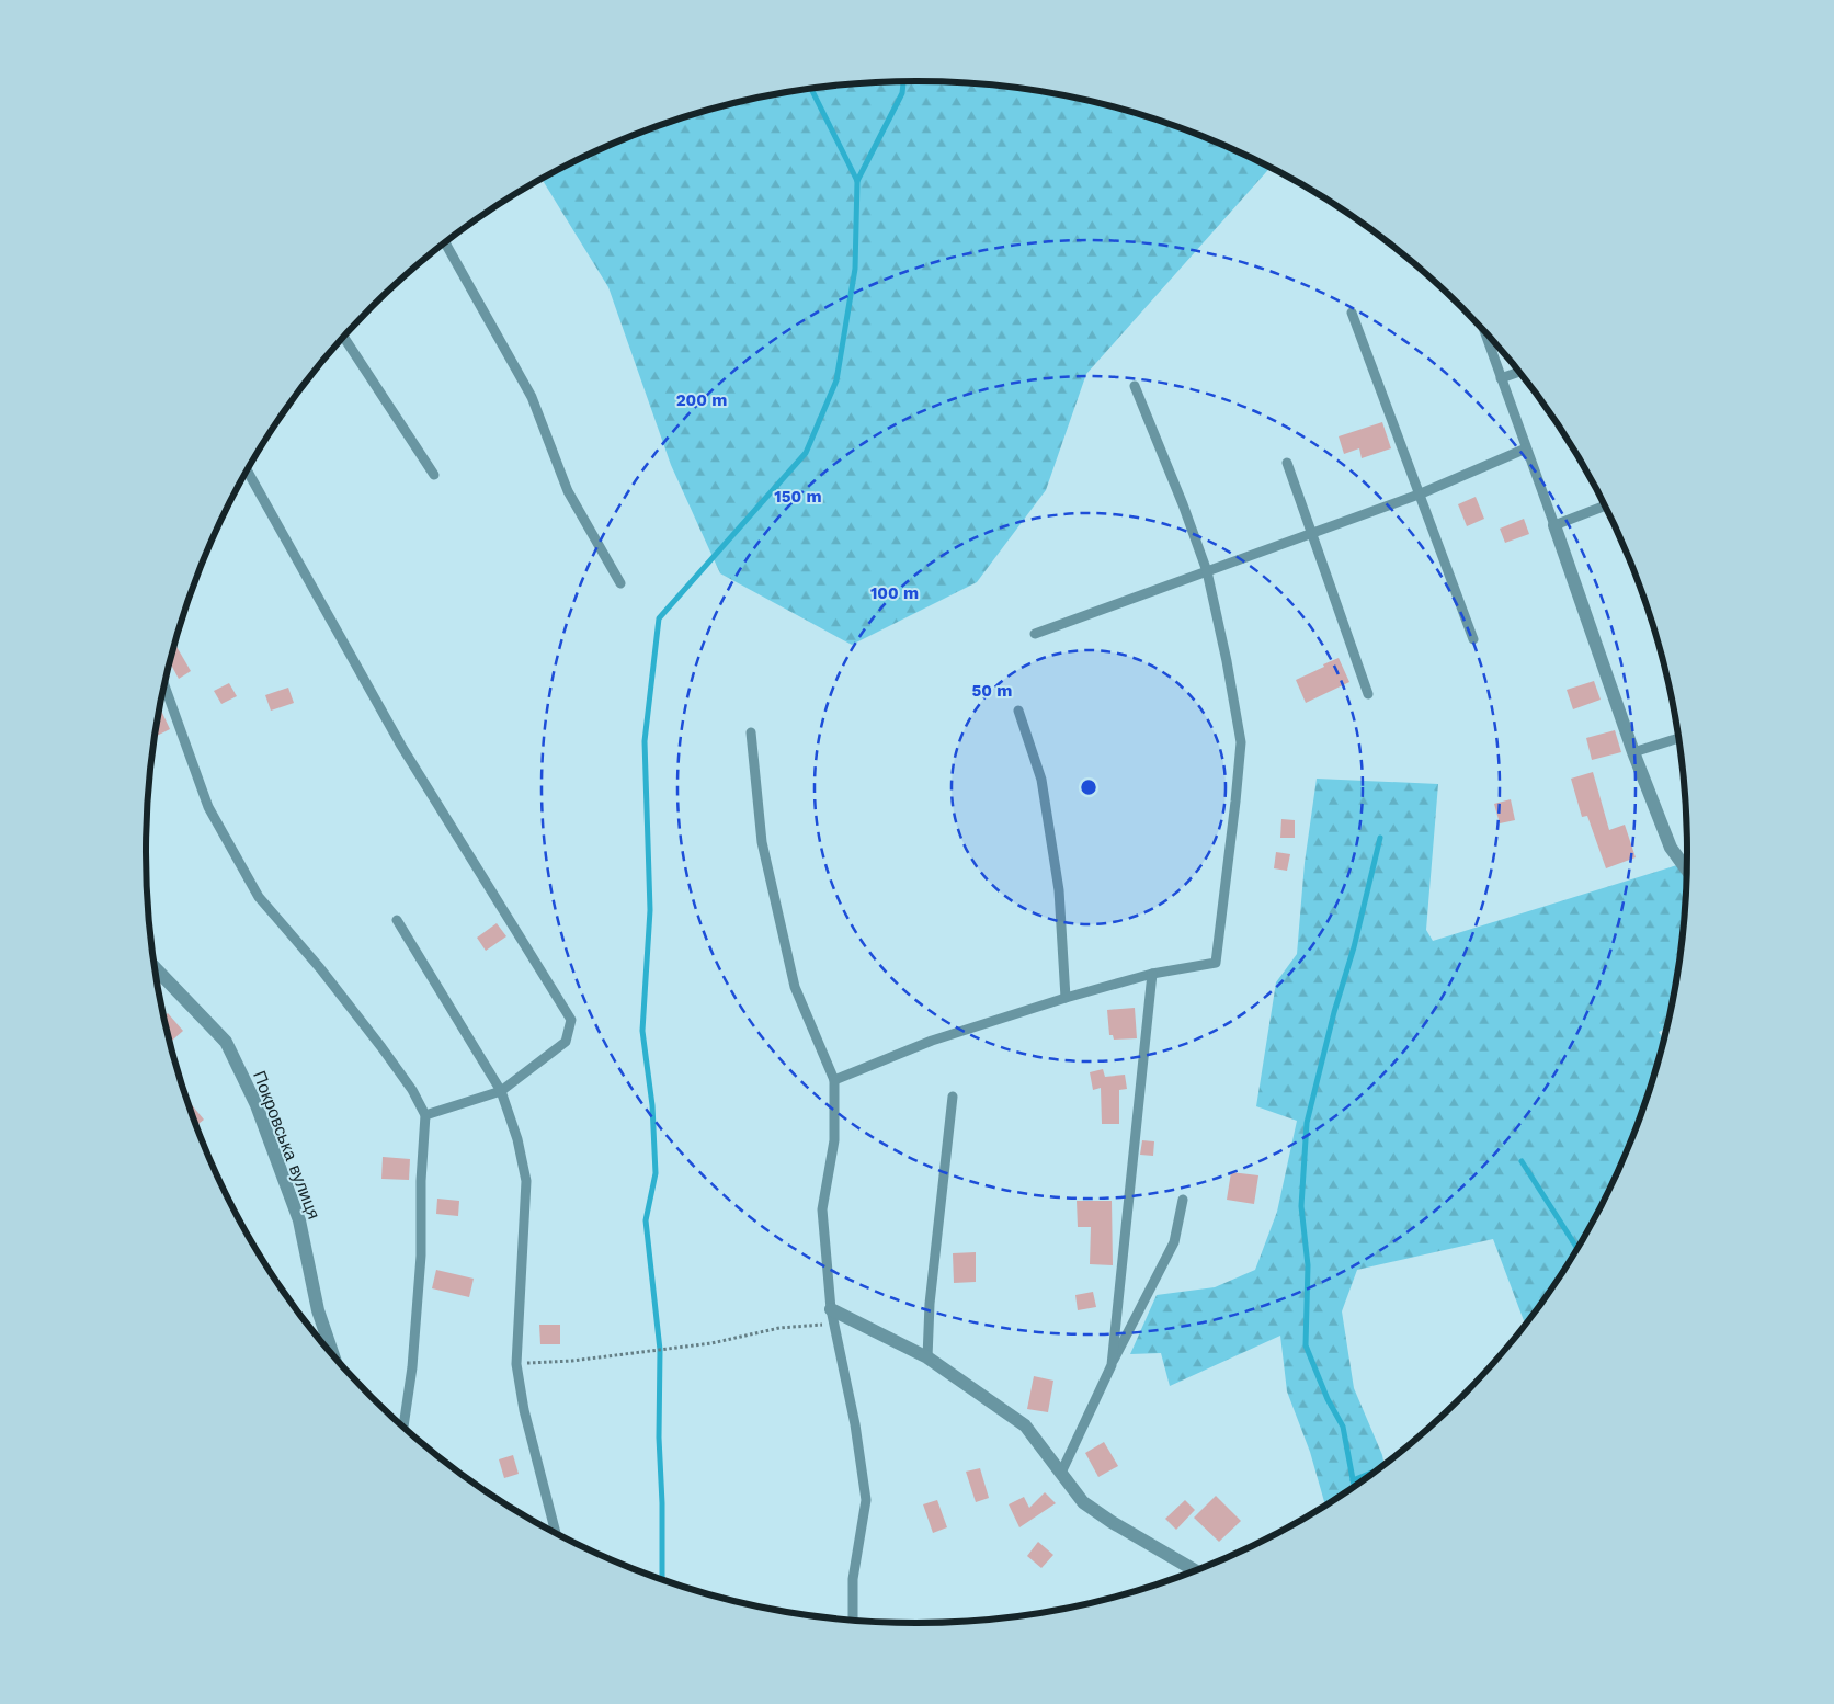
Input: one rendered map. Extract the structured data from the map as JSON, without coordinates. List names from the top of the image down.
{
  "streets": {
    "street": ["Покровська вулиця"]
  },
  "rings": [
    "200 m",
    "150 m",
    "100 m",
    "50 m"
  ]
}
